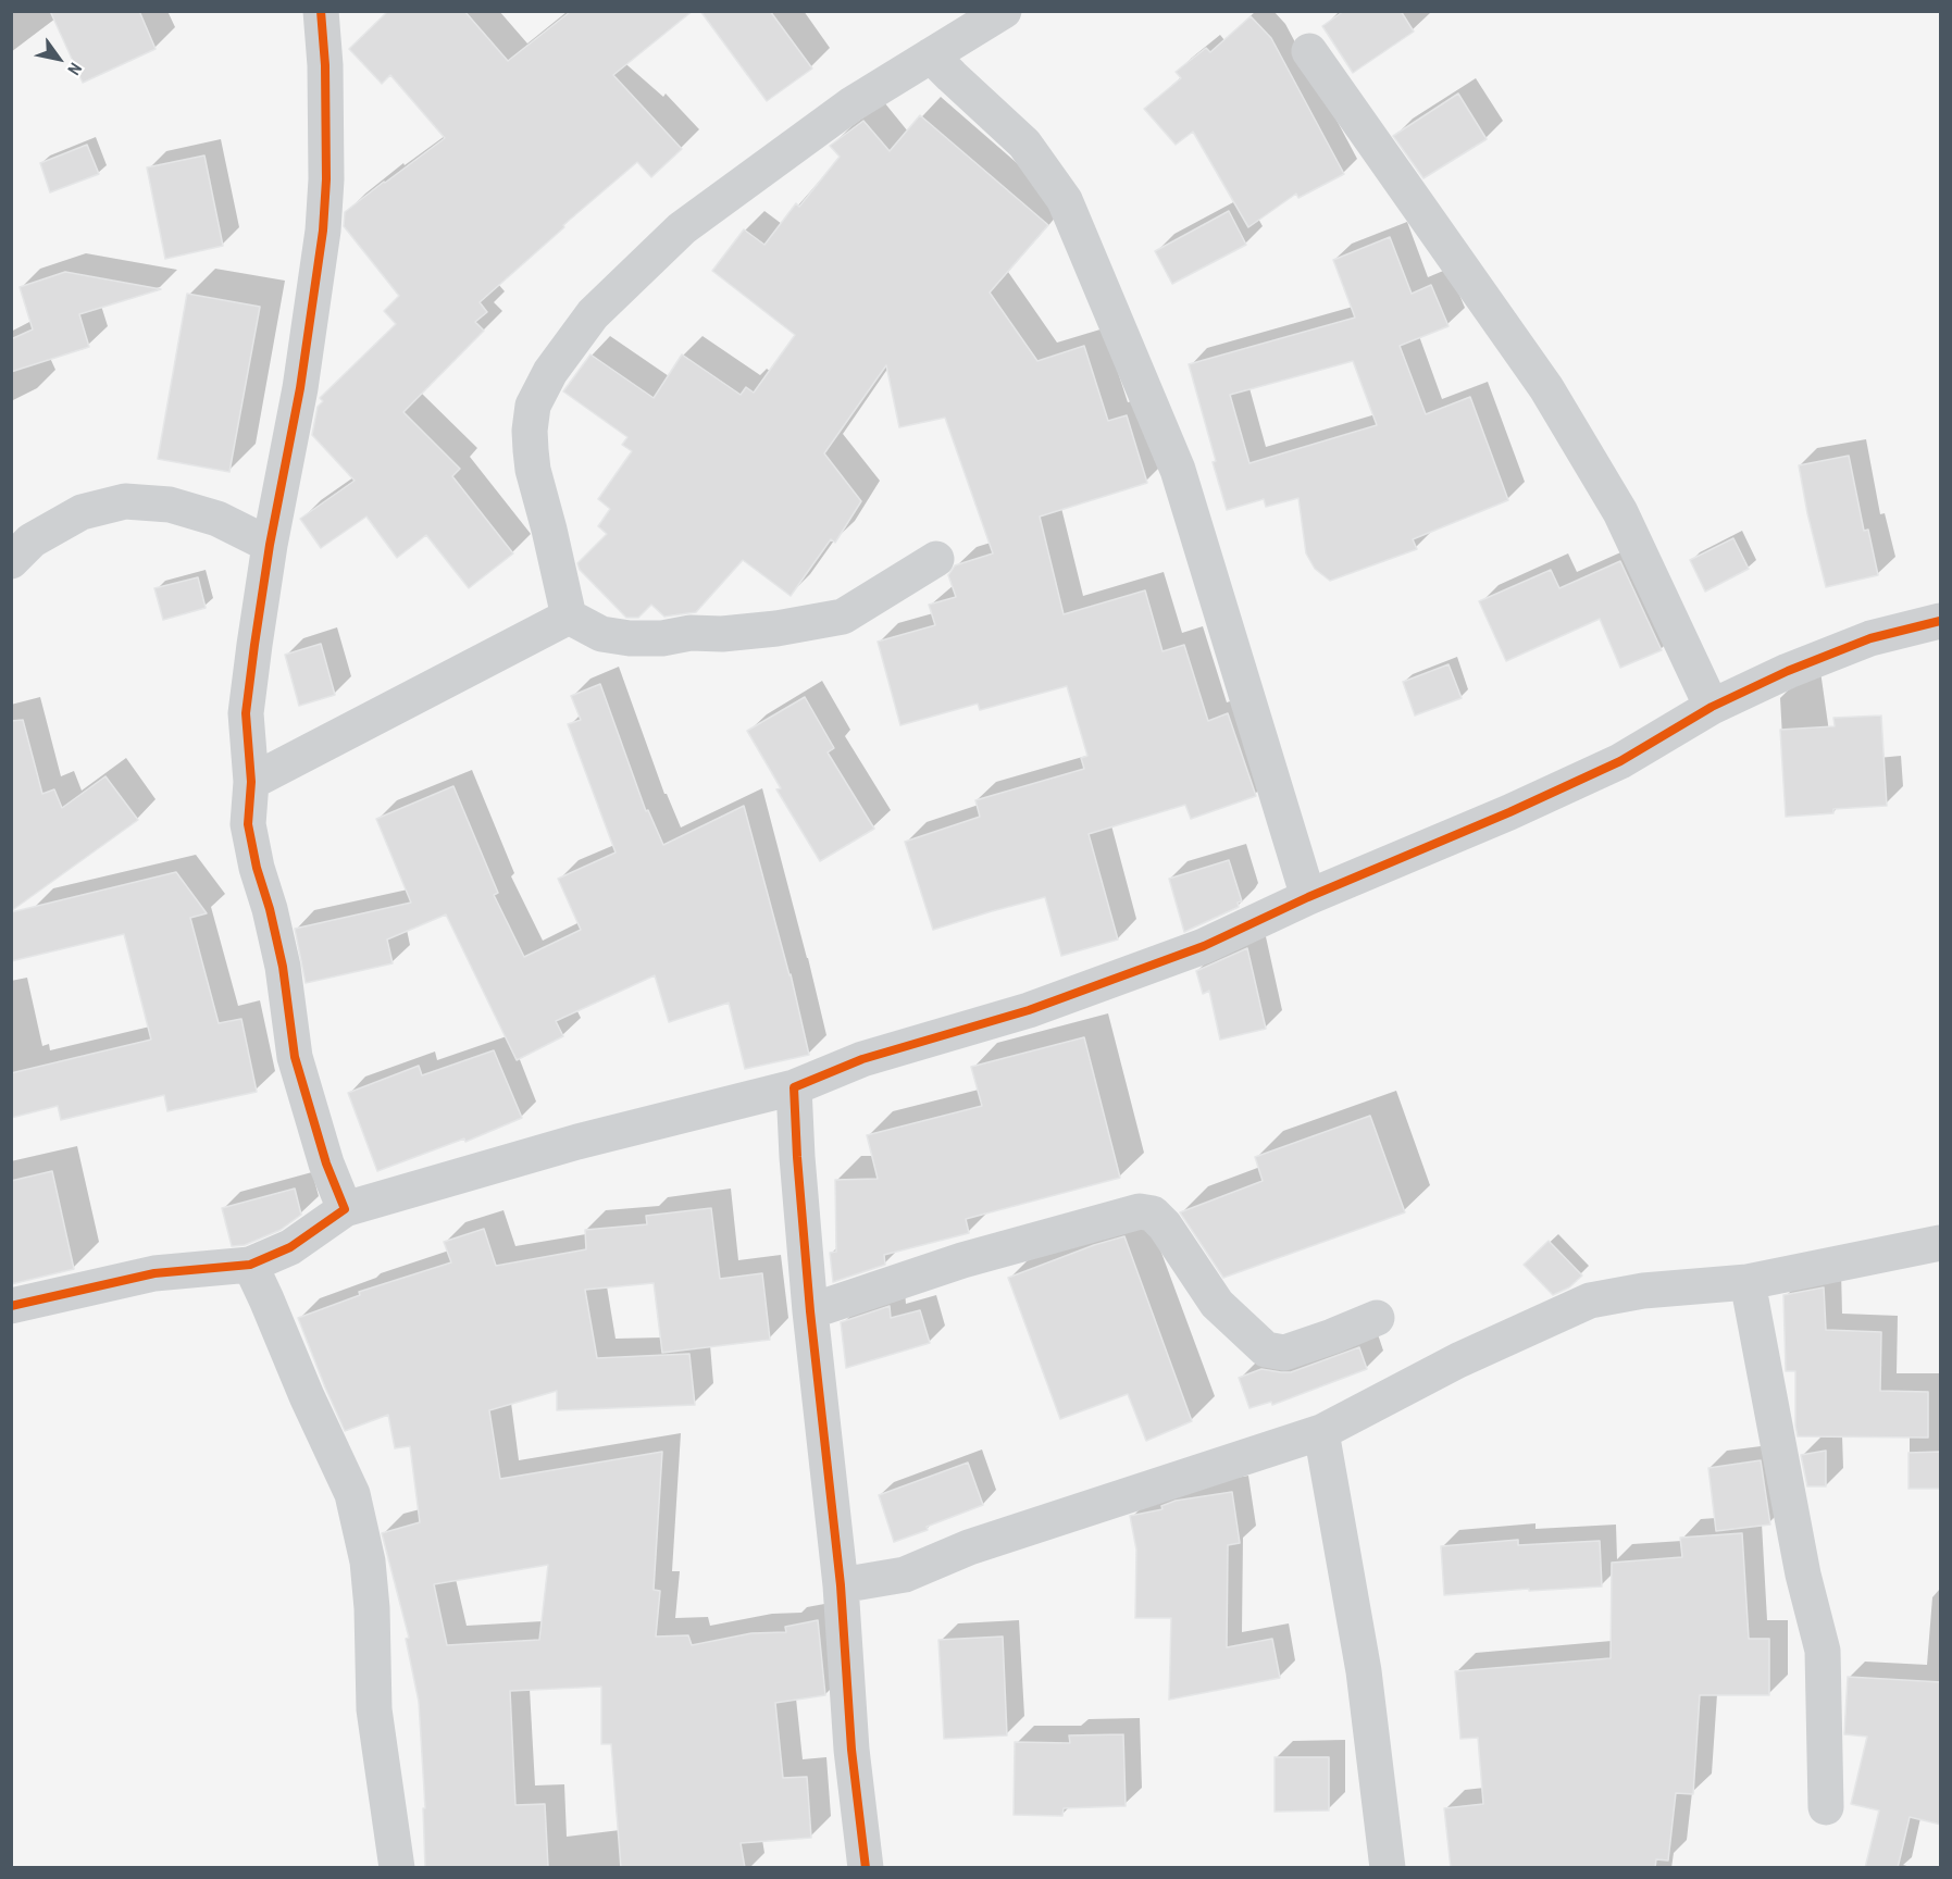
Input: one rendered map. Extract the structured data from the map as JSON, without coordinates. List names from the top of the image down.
{
  "north": "bottom right"
}
